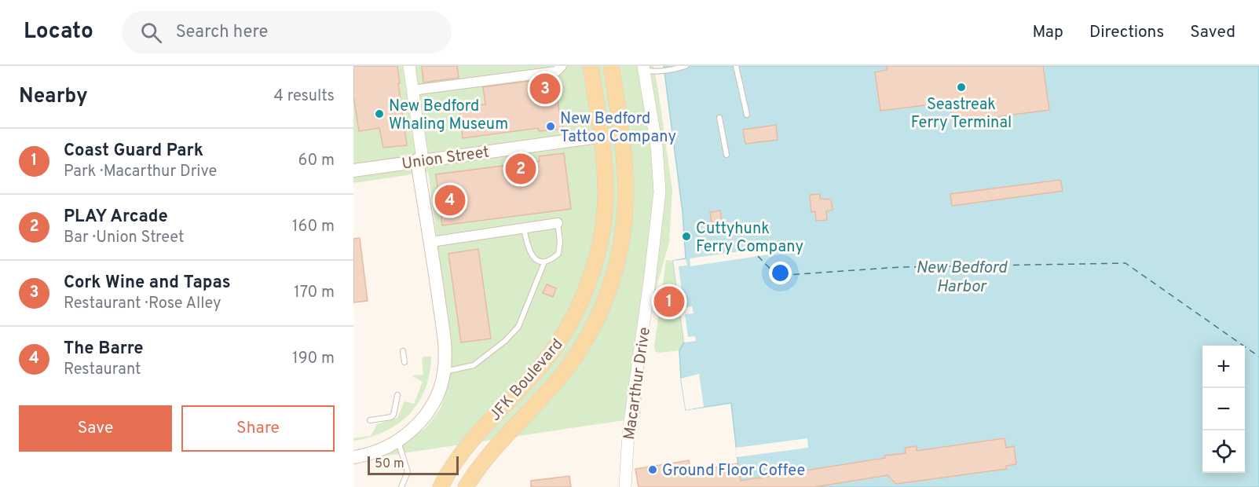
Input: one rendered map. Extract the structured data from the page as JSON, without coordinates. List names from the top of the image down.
{
  "streets": {
    "main road": ["Union Street", "JFK Boulevard"],
    "street": ["Macarthur Drive"]
  },
  "crossings": [
    ["Union Street", "JFK Boulevard"]
  ],
  "water": ["New Bedford Harbor"],
  "places": [
    "Seastreak Ferry Terminal",
    "New Bedford Whaling Museum",
    "New Bedford Tattoo Company",
    "Cuttyhunk Ferry Company",
    "Ground Floor Coffee"
  ],
  "scale_bar": "50 m",
  "page": {
    "header": "Locato",
    "search": "Search here",
    "nav": ["Map", "Directions", "Saved"],
    "heading": ["Nearby", "4 results"],
    "pins": [
      "3",
      "2",
      "4",
      "1"
    ],
    "list": [
      {
        "mark": "1",
        "name": "Coast Guard Park",
        "note": "Park · Macarthur Drive",
        "value": "60 m"
      },
      {
        "mark": "2",
        "name": "PLAY Arcade",
        "note": "Bar · Union Street",
        "value": "160 m"
      },
      {
        "mark": "3",
        "name": "Cork Wine and Tapas",
        "note": "Restaurant · Rose Alley",
        "value": "170 m"
      },
      {
        "mark": "4",
        "name": "The Barre",
        "note": "Restaurant",
        "value": "190 m"
      }
    ],
    "map_buttons": ["+", "−"],
    "buttons": ["Save", "Share"],
    "scale": "50 m"
  }
}
